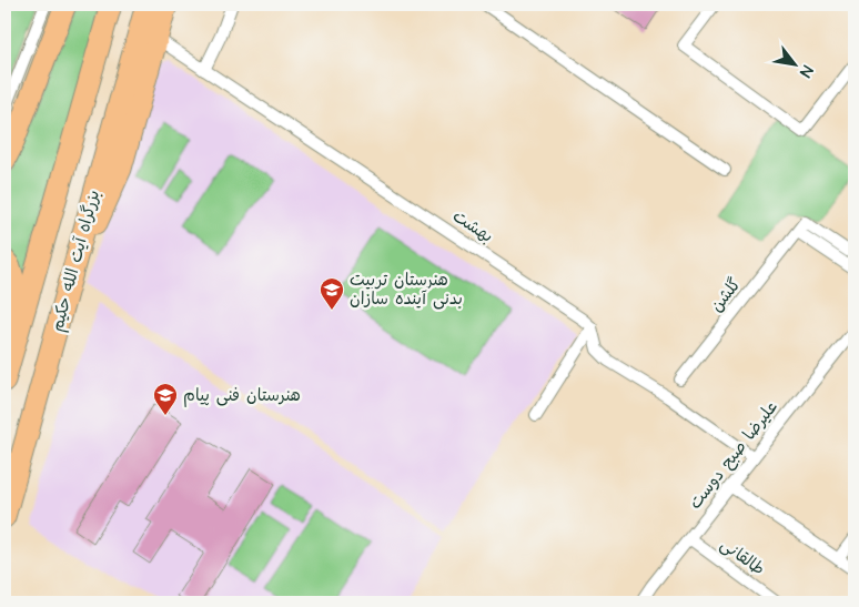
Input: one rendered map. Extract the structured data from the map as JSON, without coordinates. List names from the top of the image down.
{
  "streets": {
    "highway": ["بزرگراه آیت الله حکیم"],
    "street": [
      "بهشت",
      "گلشن",
      "علیرضا صبح دوست",
      "طالقانی"
    ]
  },
  "crossings": [
    ["علیرضا صبح دوست", "طالقانی"]
  ],
  "places": {
    "school or university": ["هنرستان تربیت بدنی آینده سازان", "هنرستان فنی پیام"]
  },
  "north": "bottom right"
}
